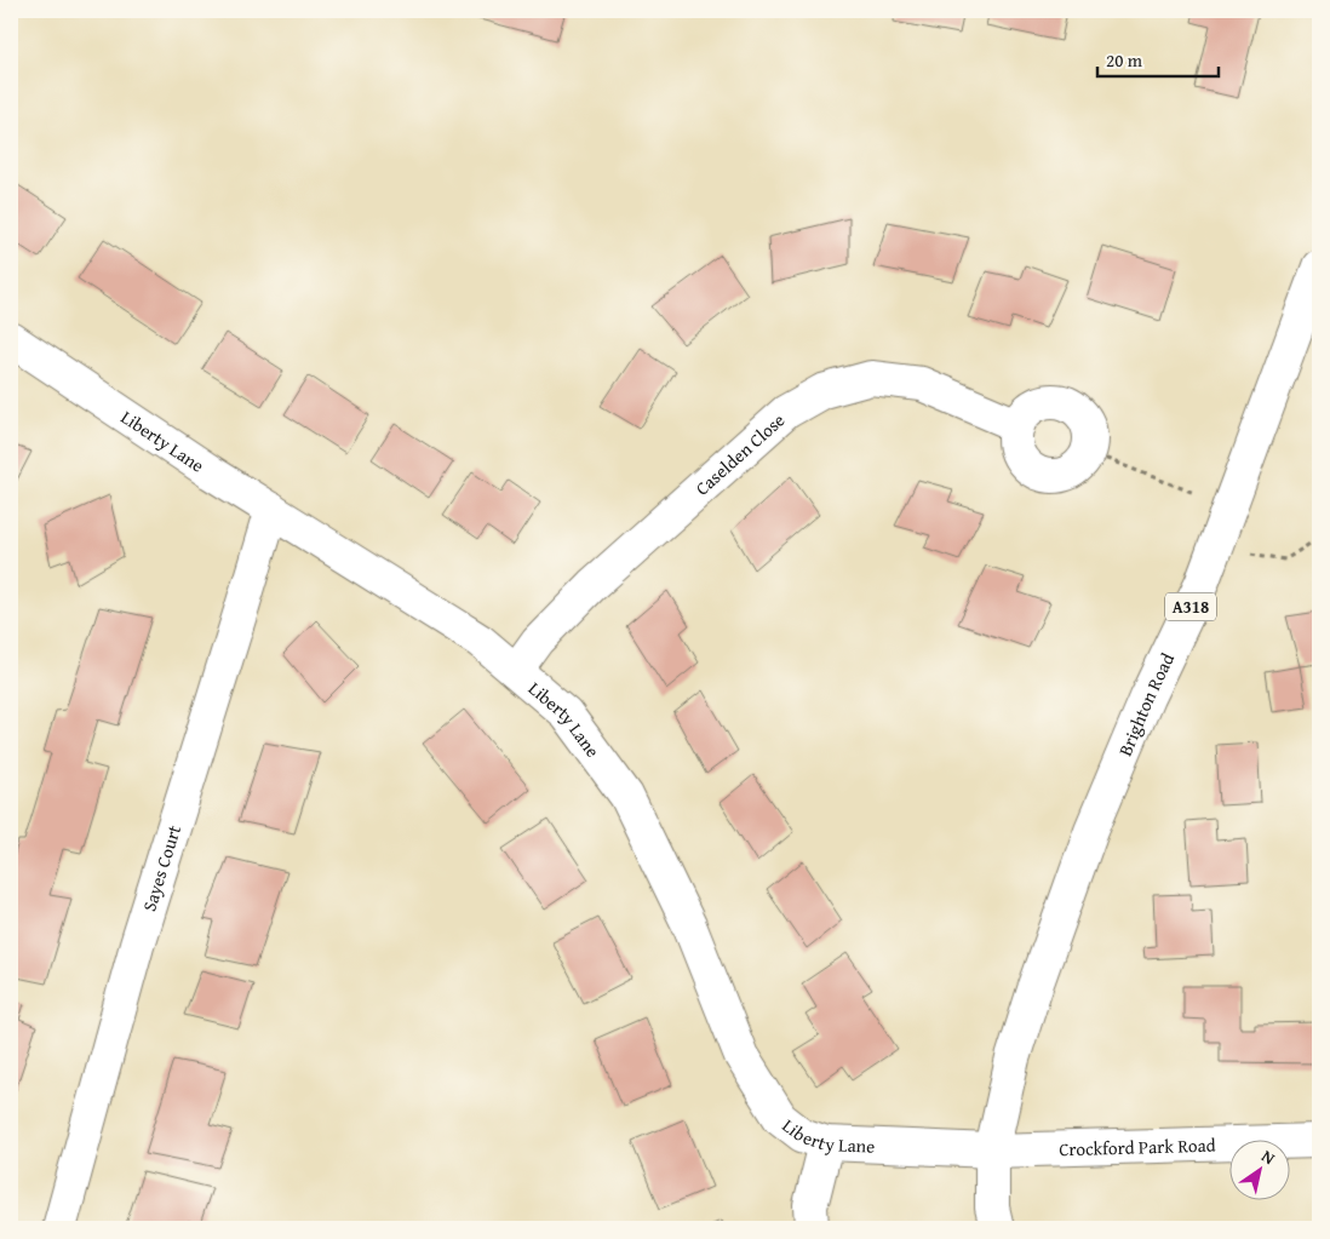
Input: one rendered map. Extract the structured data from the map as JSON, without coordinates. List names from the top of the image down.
{
  "streets": {
    "street": [
      "Liberty Lane",
      "Caselden Close",
      "A318",
      "Brighton Road",
      "Sayes Court",
      "Crockford Park Road"
    ]
  },
  "crossings": [
    ["Liberty Lane", "Caselden Close"],
    ["Liberty Lane", "A318"],
    ["Liberty Lane", "Brighton Road"],
    ["Liberty Lane", "Sayes Court"],
    ["Liberty Lane", "Crockford Park Road"],
    ["A318", "Brighton Road"],
    ["A318", "Crockford Park Road"],
    ["Brighton Road", "Crockford Park Road"]
  ],
  "scale_bar": "20 m",
  "north": "top right"
}
